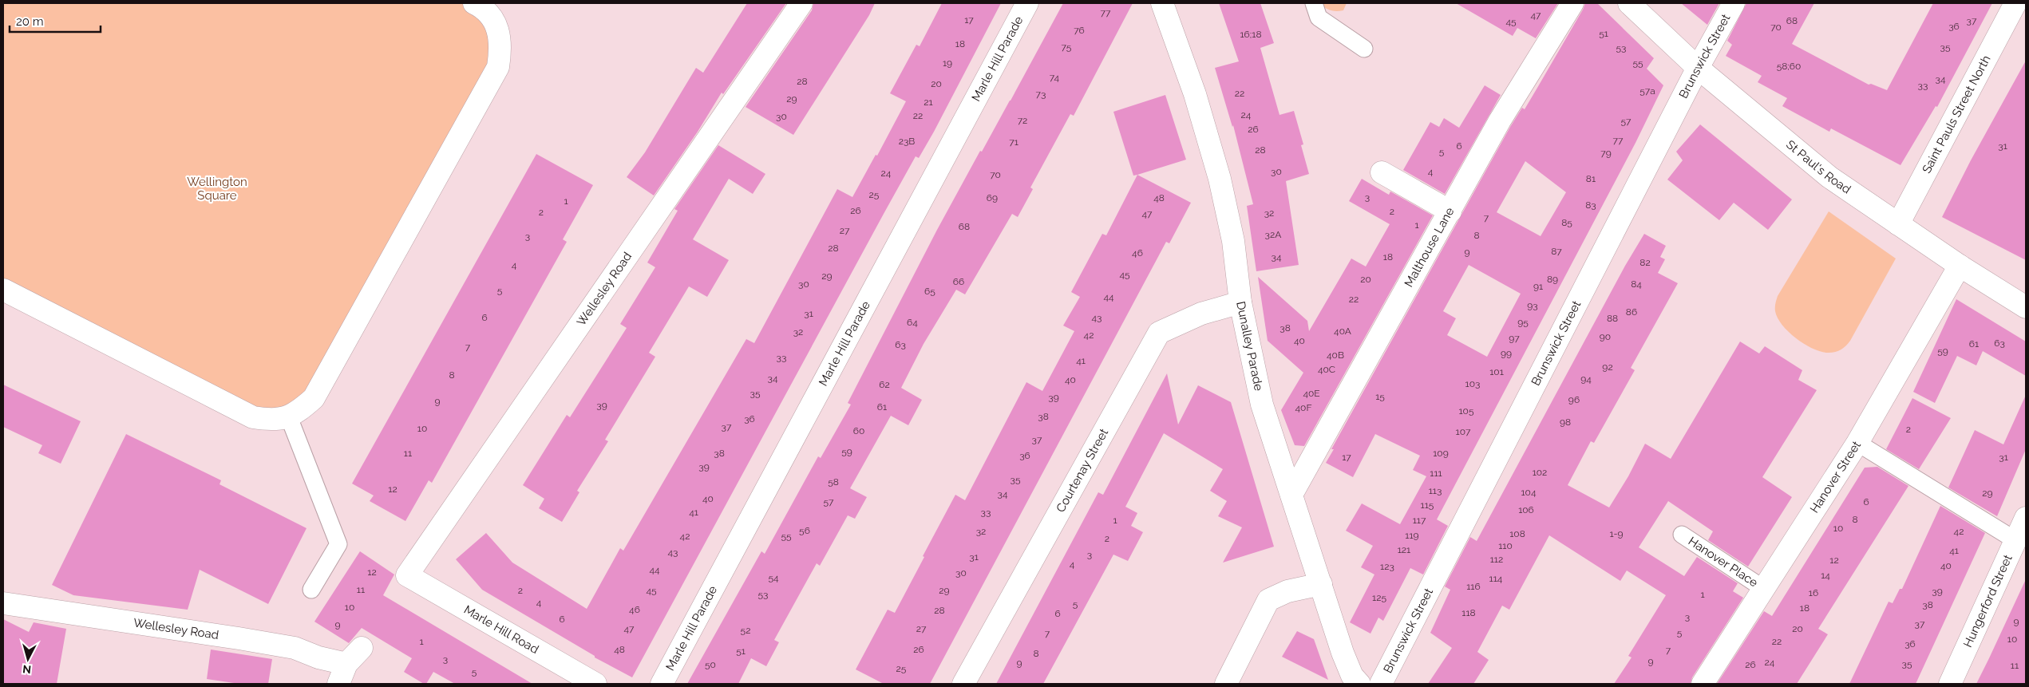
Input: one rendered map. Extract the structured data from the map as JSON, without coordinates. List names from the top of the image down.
{
  "streets": {
    "street": [
      "Brunswick Street",
      "Marle Hill Parade",
      "Saint Pauls Street North",
      "St Paul's Road",
      "Malthouse Lane",
      "Wellesley Road",
      "Dunalley Parade",
      "Courtenay Street",
      "Hanover Street",
      "Hungerford Street",
      "Marle Hill Road"
    ],
    "lane": ["Hanover Place"]
  },
  "crossings": [
    ["Brunswick Street", "St Paul's Road"],
    ["Saint Pauls Street North", "St Paul's Road"],
    ["St Paul's Road", "Hanover Street"],
    ["Malthouse Lane", "Dunalley Parade"],
    ["Wellesley Road", "Marle Hill Road"],
    ["Dunalley Parade", "Courtenay Street"],
    ["Hanover Street", "Hanover Place"]
  ],
  "parks": ["Wellington Square"],
  "house_numbers": [
    "77",
    "47",
    "17",
    "68",
    "37",
    "45",
    "36",
    "70",
    "76",
    "51",
    "16;18",
    "18",
    "75",
    "35",
    "53",
    "19",
    "55",
    "58;60",
    "74",
    "34",
    "28",
    "20",
    "33",
    "57a",
    "22",
    "73",
    "29",
    "21",
    "24",
    "22",
    "30",
    "72",
    "57",
    "26",
    "77",
    "23B",
    "71",
    "6",
    "31",
    "28",
    "5",
    "79",
    "30",
    "4",
    "24",
    "70",
    "81",
    "25",
    "3",
    "69",
    "48",
    "1",
    "83",
    "26",
    "2",
    "2",
    "32",
    "47",
    "7",
    "85",
    "1",
    "68",
    "27",
    "32A",
    "8",
    "3",
    "28",
    "87",
    "9",
    "46",
    "34",
    "18",
    "82",
    "4",
    "45",
    "29",
    "20",
    "89",
    "66",
    "30",
    "84",
    "91",
    "5",
    "65",
    "44",
    "22",
    "93",
    "86",
    "31",
    "6",
    "43",
    "88",
    "64",
    "95",
    "38",
    "40A",
    "32",
    "42",
    "90",
    "97",
    "40",
    "63",
    "61",
    "63",
    "7",
    "59",
    "99",
    "40B",
    "33",
    "41",
    "92",
    "40C",
    "101",
    "8",
    "34",
    "94",
    "40",
    "103",
    "62",
    "35",
    "40E",
    "15",
    "39",
    "96",
    "9",
    "39",
    "61",
    "40F",
    "105",
    "38",
    "36",
    "98",
    "37",
    "10",
    "2",
    "60",
    "107",
    "37",
    "59",
    "11",
    "38",
    "109",
    "36",
    "17",
    "31",
    "39",
    "102",
    "111",
    "35",
    "58",
    "12",
    "113",
    "104",
    "29",
    "34",
    "40",
    "57",
    "6",
    "115",
    "106",
    "41",
    "33",
    "8",
    "1",
    "117",
    "10",
    "56",
    "32",
    "42",
    "108",
    "1-9",
    "119",
    "42",
    "55",
    "2",
    "110",
    "121",
    "41",
    "43",
    "3",
    "31",
    "112",
    "12",
    "4",
    "40",
    "123",
    "44",
    "12",
    "30",
    "14",
    "54",
    "114",
    "116",
    "11",
    "2",
    "45",
    "29",
    "39",
    "16",
    "53",
    "1",
    "125",
    "4",
    "5",
    "38",
    "10",
    "18",
    "46",
    "28",
    "118",
    "6",
    "3",
    "6",
    "9",
    "37",
    "9",
    "47",
    "27",
    "20",
    "52",
    "5",
    "7",
    "10",
    "1",
    "22",
    "36",
    "48",
    "26",
    "7",
    "51",
    "8",
    "3",
    "9",
    "24",
    "9",
    "35",
    "50",
    "26",
    "11",
    "25",
    "5"
  ],
  "scale_bar": "20 m",
  "north": "bottom"
}
